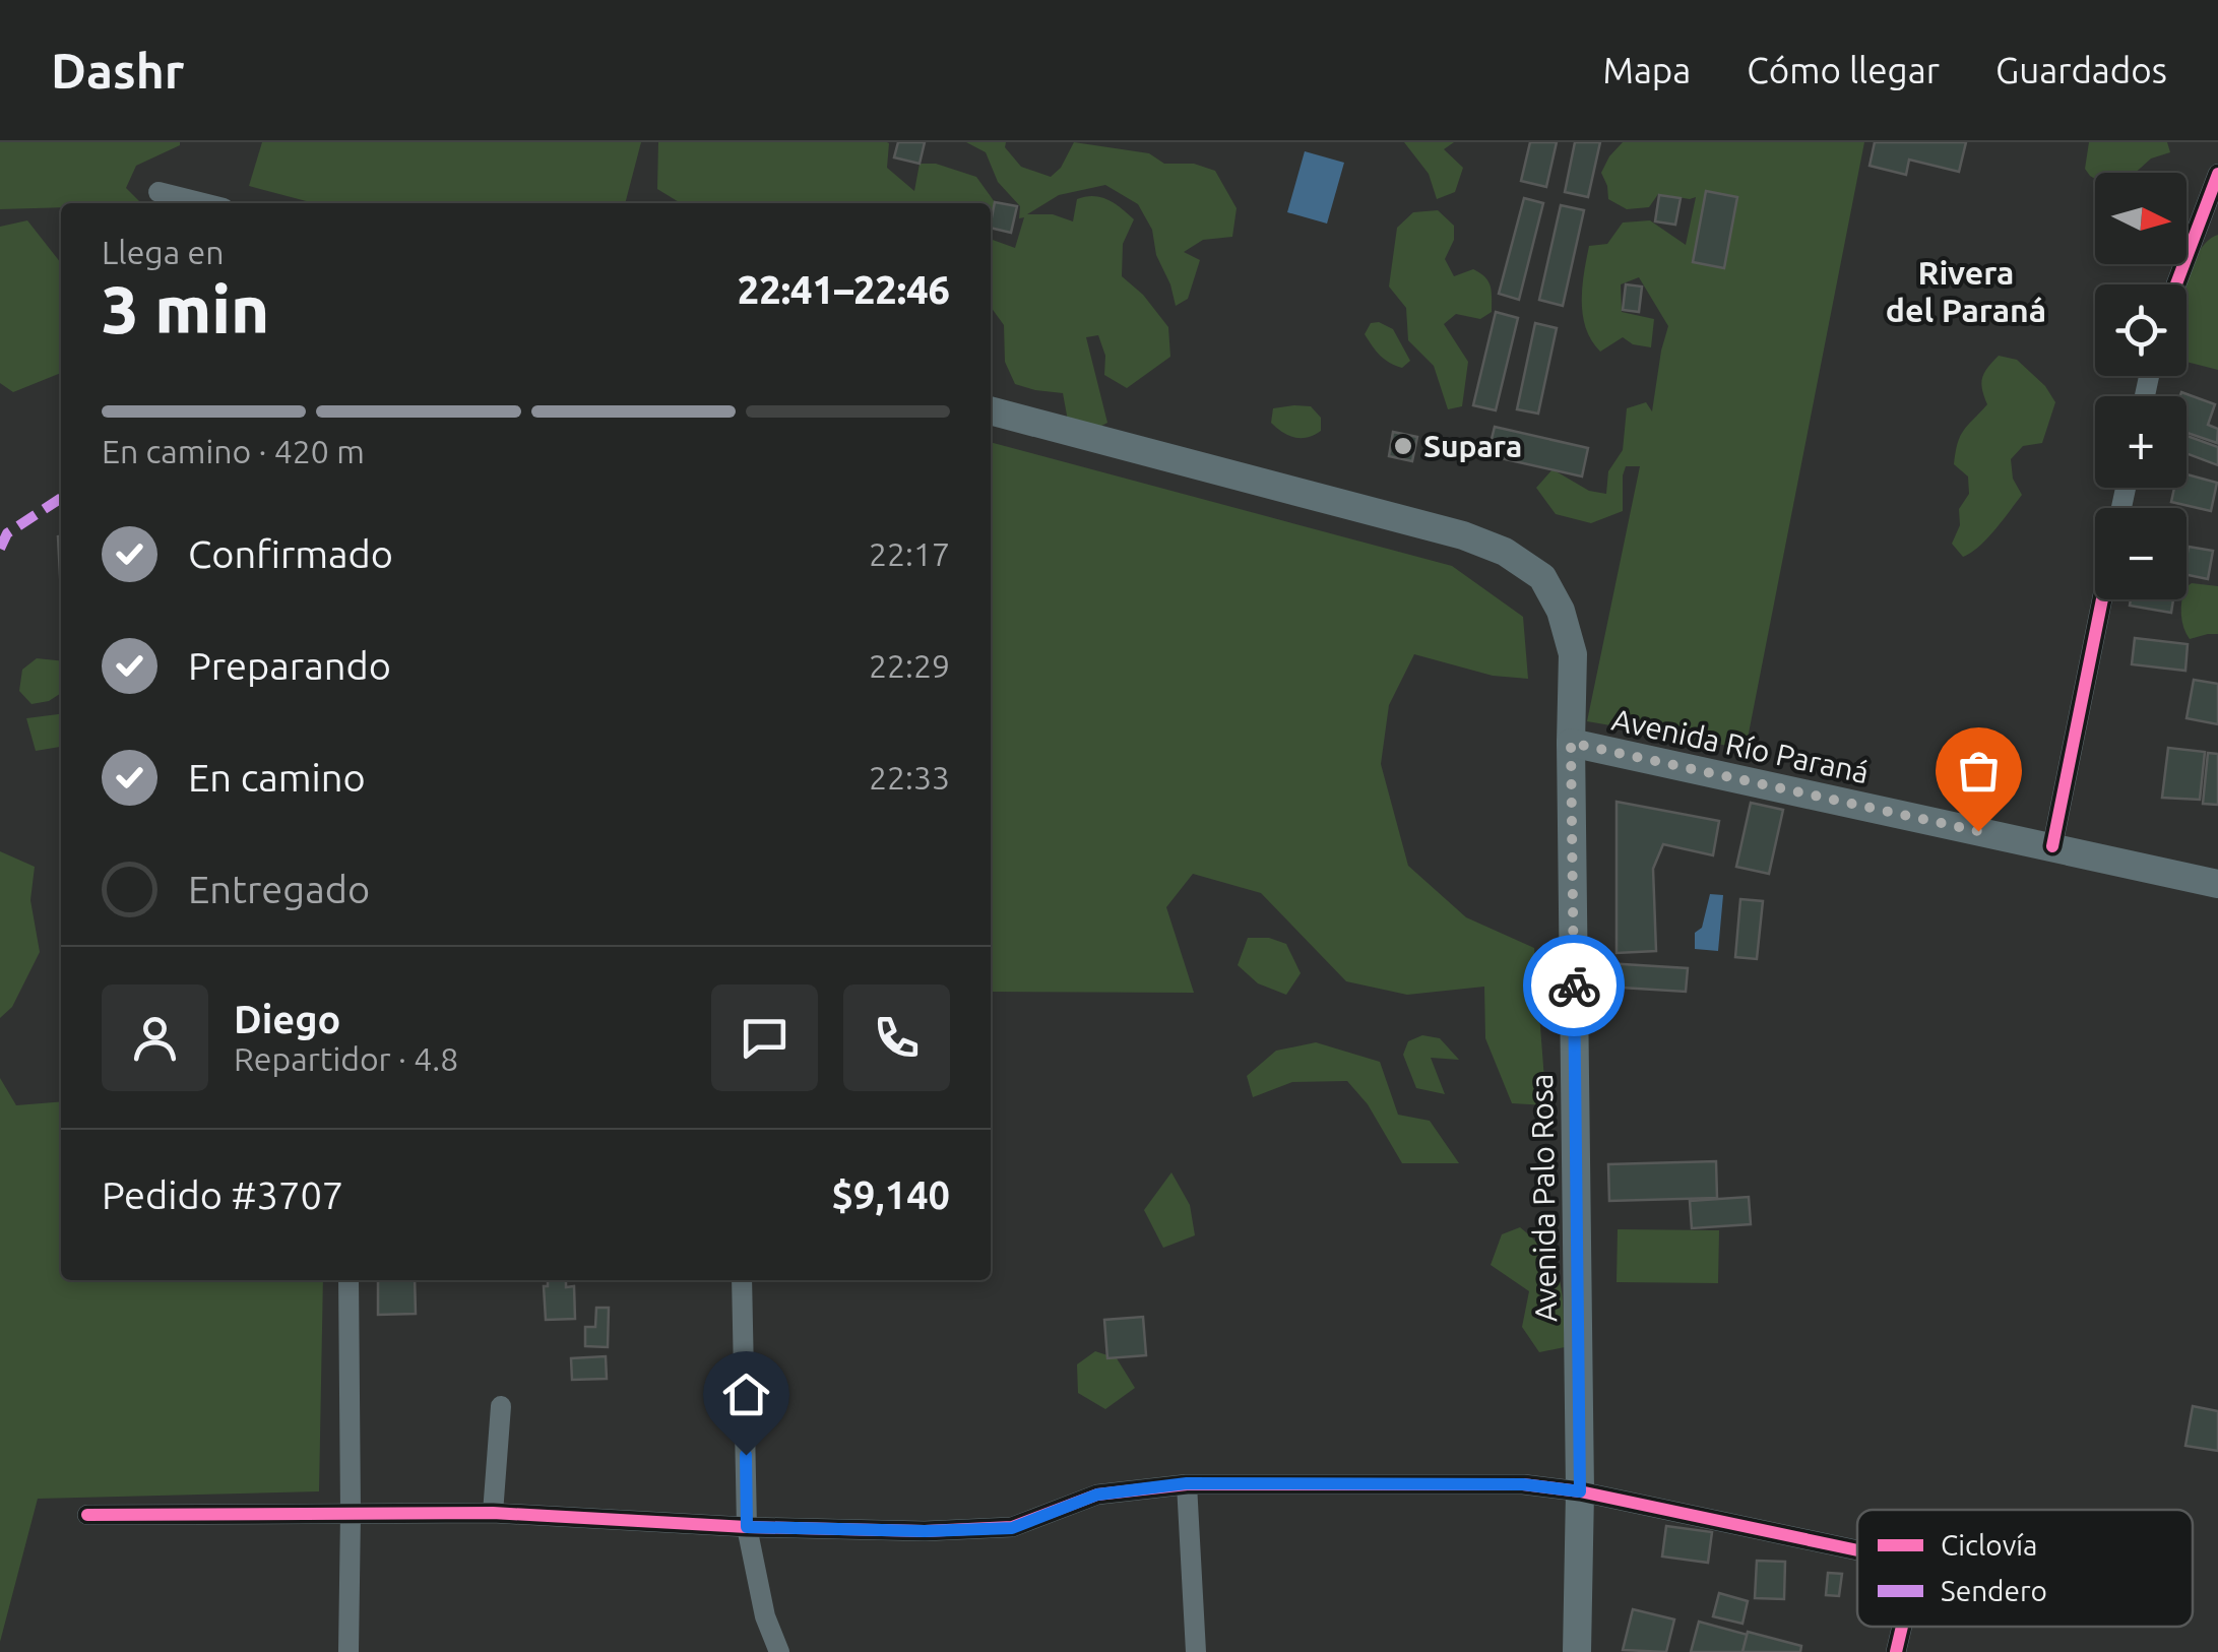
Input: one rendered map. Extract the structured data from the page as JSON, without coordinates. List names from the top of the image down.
{
  "streets": {
    "main road": ["Avenida Río Paraná", "Avenida Palo Rosa"]
  },
  "crossings": [
    ["Avenida Río Paraná", "Avenida Palo Rosa"]
  ],
  "districts": ["Rivera del Paraná"],
  "places": ["Supara"],
  "legend": ["Ciclovía", "Sendero"],
  "north": "right",
  "page": {
    "header": "Dashr",
    "nav": ["Mapa", "Cómo llegar", "Guardados"],
    "map_buttons": ["+", "−"],
    "heading": ["3 min", "Llega en", "22:41–22:46"],
    "panel": [
      "Diego",
      "Repartidor · 4.8",
      "Pedido #3707",
      "$9,140"
    ],
    "bar": "En camino · 420 m",
    "list": [
      ["Confirmado", "22:17"],
      ["Preparando", "22:29"],
      ["En camino", "22:33"],
      "Entregado"
    ]
  }
}
